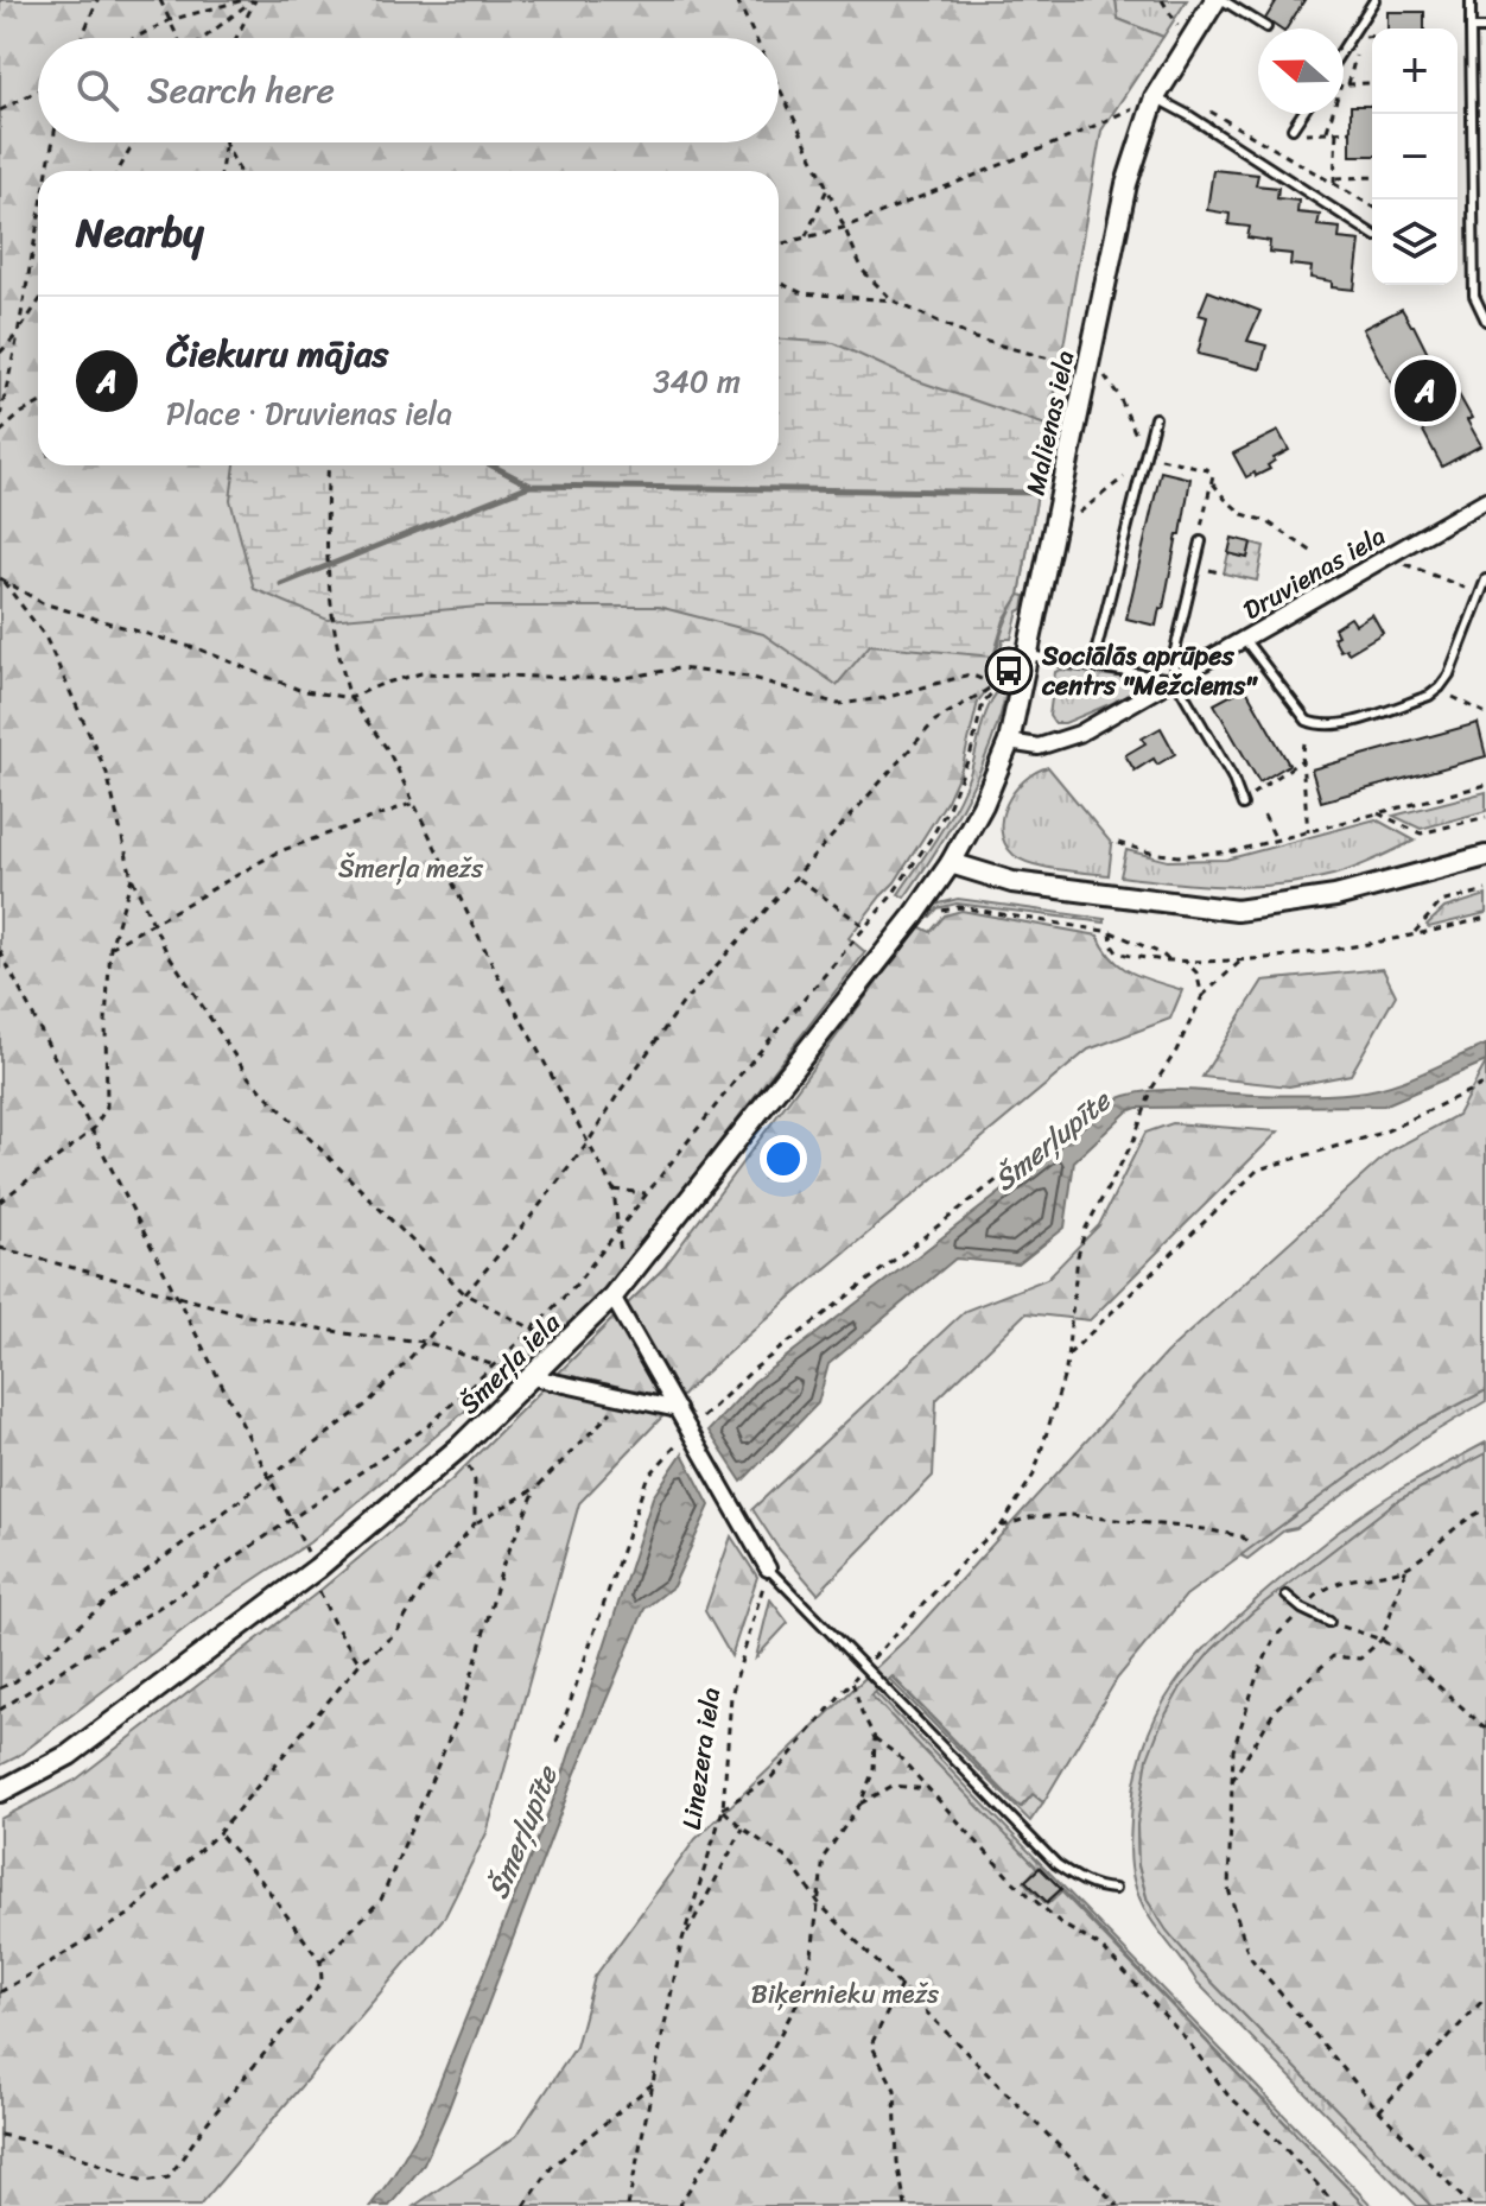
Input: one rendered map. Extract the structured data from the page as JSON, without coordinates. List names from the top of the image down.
{
  "streets": {
    "street": ["Malienas iela", "Druvienas iela", "Šmerļa iela"],
    "path": ["Linezera iela"]
  },
  "crossings": [
    ["Malienas iela", "Druvienas iela"],
    ["Malienas iela", "Šmerļa iela"]
  ],
  "water": ["Šmerļupīte"],
  "parks": ["Šmerļa mežs", "Biķernieku mežs"],
  "places": {
    "bus stop": ["Sociālās aprūpes centrs \"Mežciems\""]
  },
  "north": "left",
  "page": {
    "map_buttons": ["+", "−"],
    "search": "Search here",
    "heading": "Nearby",
    "list": [
      {
        "mark": "A",
        "name": "Čiekuru mājas",
        "note": "Place · Druvienas iela",
        "value": "340 m"
      }
    ],
    "pins": "A"
  }
}
